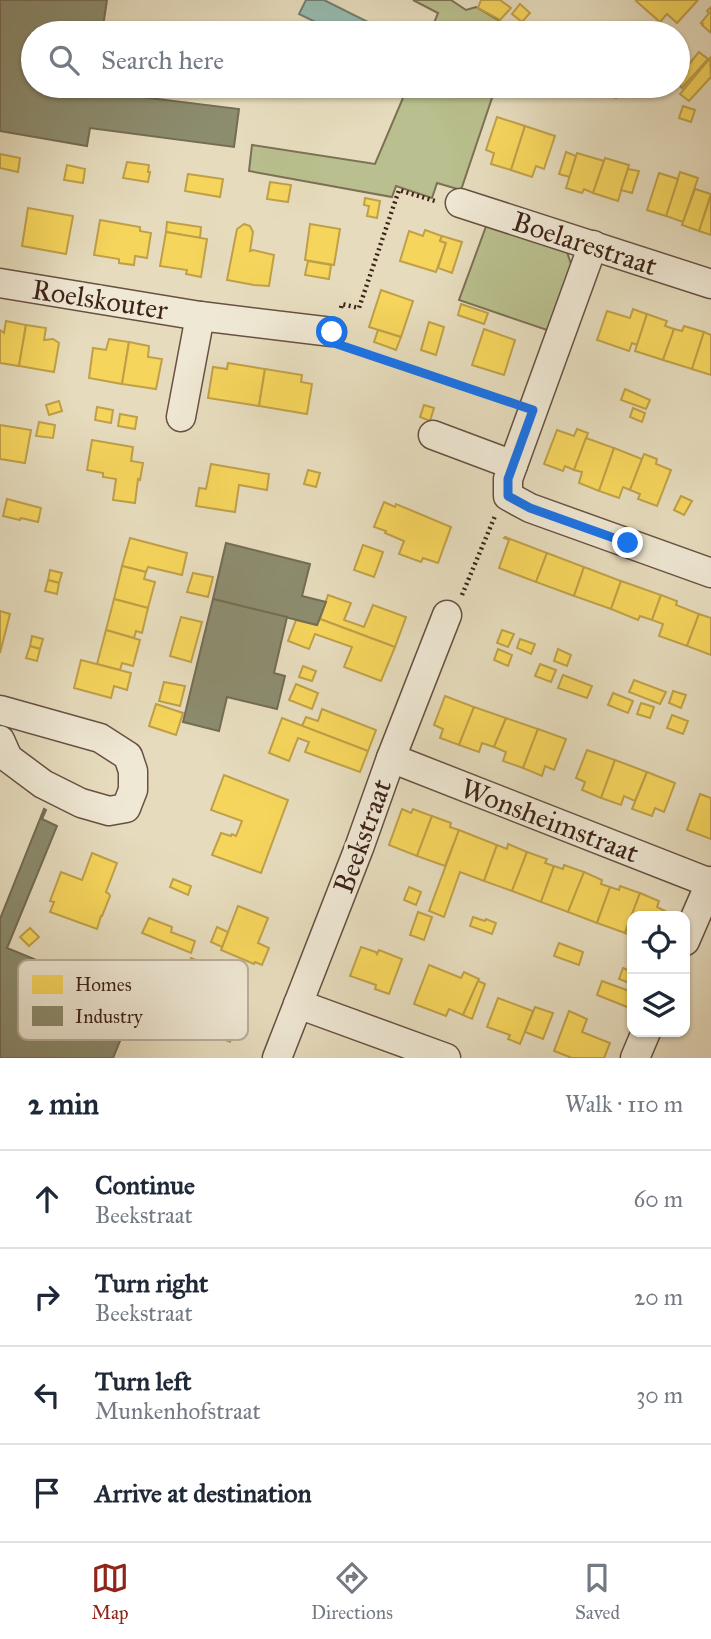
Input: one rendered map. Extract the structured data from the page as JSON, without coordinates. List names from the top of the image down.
{
  "streets": {
    "street": [
      "Boelarestraat",
      "Roelskouter",
      "Wonsheimstraat",
      "Beekstraat"
    ]
  },
  "crossings": [
    ["Wonsheimstraat", "Beekstraat"]
  ],
  "legend": ["Homes", "Industry"],
  "page": {
    "search": "Search here",
    "heading": ["2 min", "Walk · 110 m"],
    "list": [
      ["Continue", "Beekstraat", "60 m"],
      ["Turn right", "Beekstraat", "20 m"],
      ["Turn left", "Munkenhofstraat", "30 m"],
      "Arrive at destination"
    ],
    "nav": ["Map", "Directions", "Saved"]
  }
}
